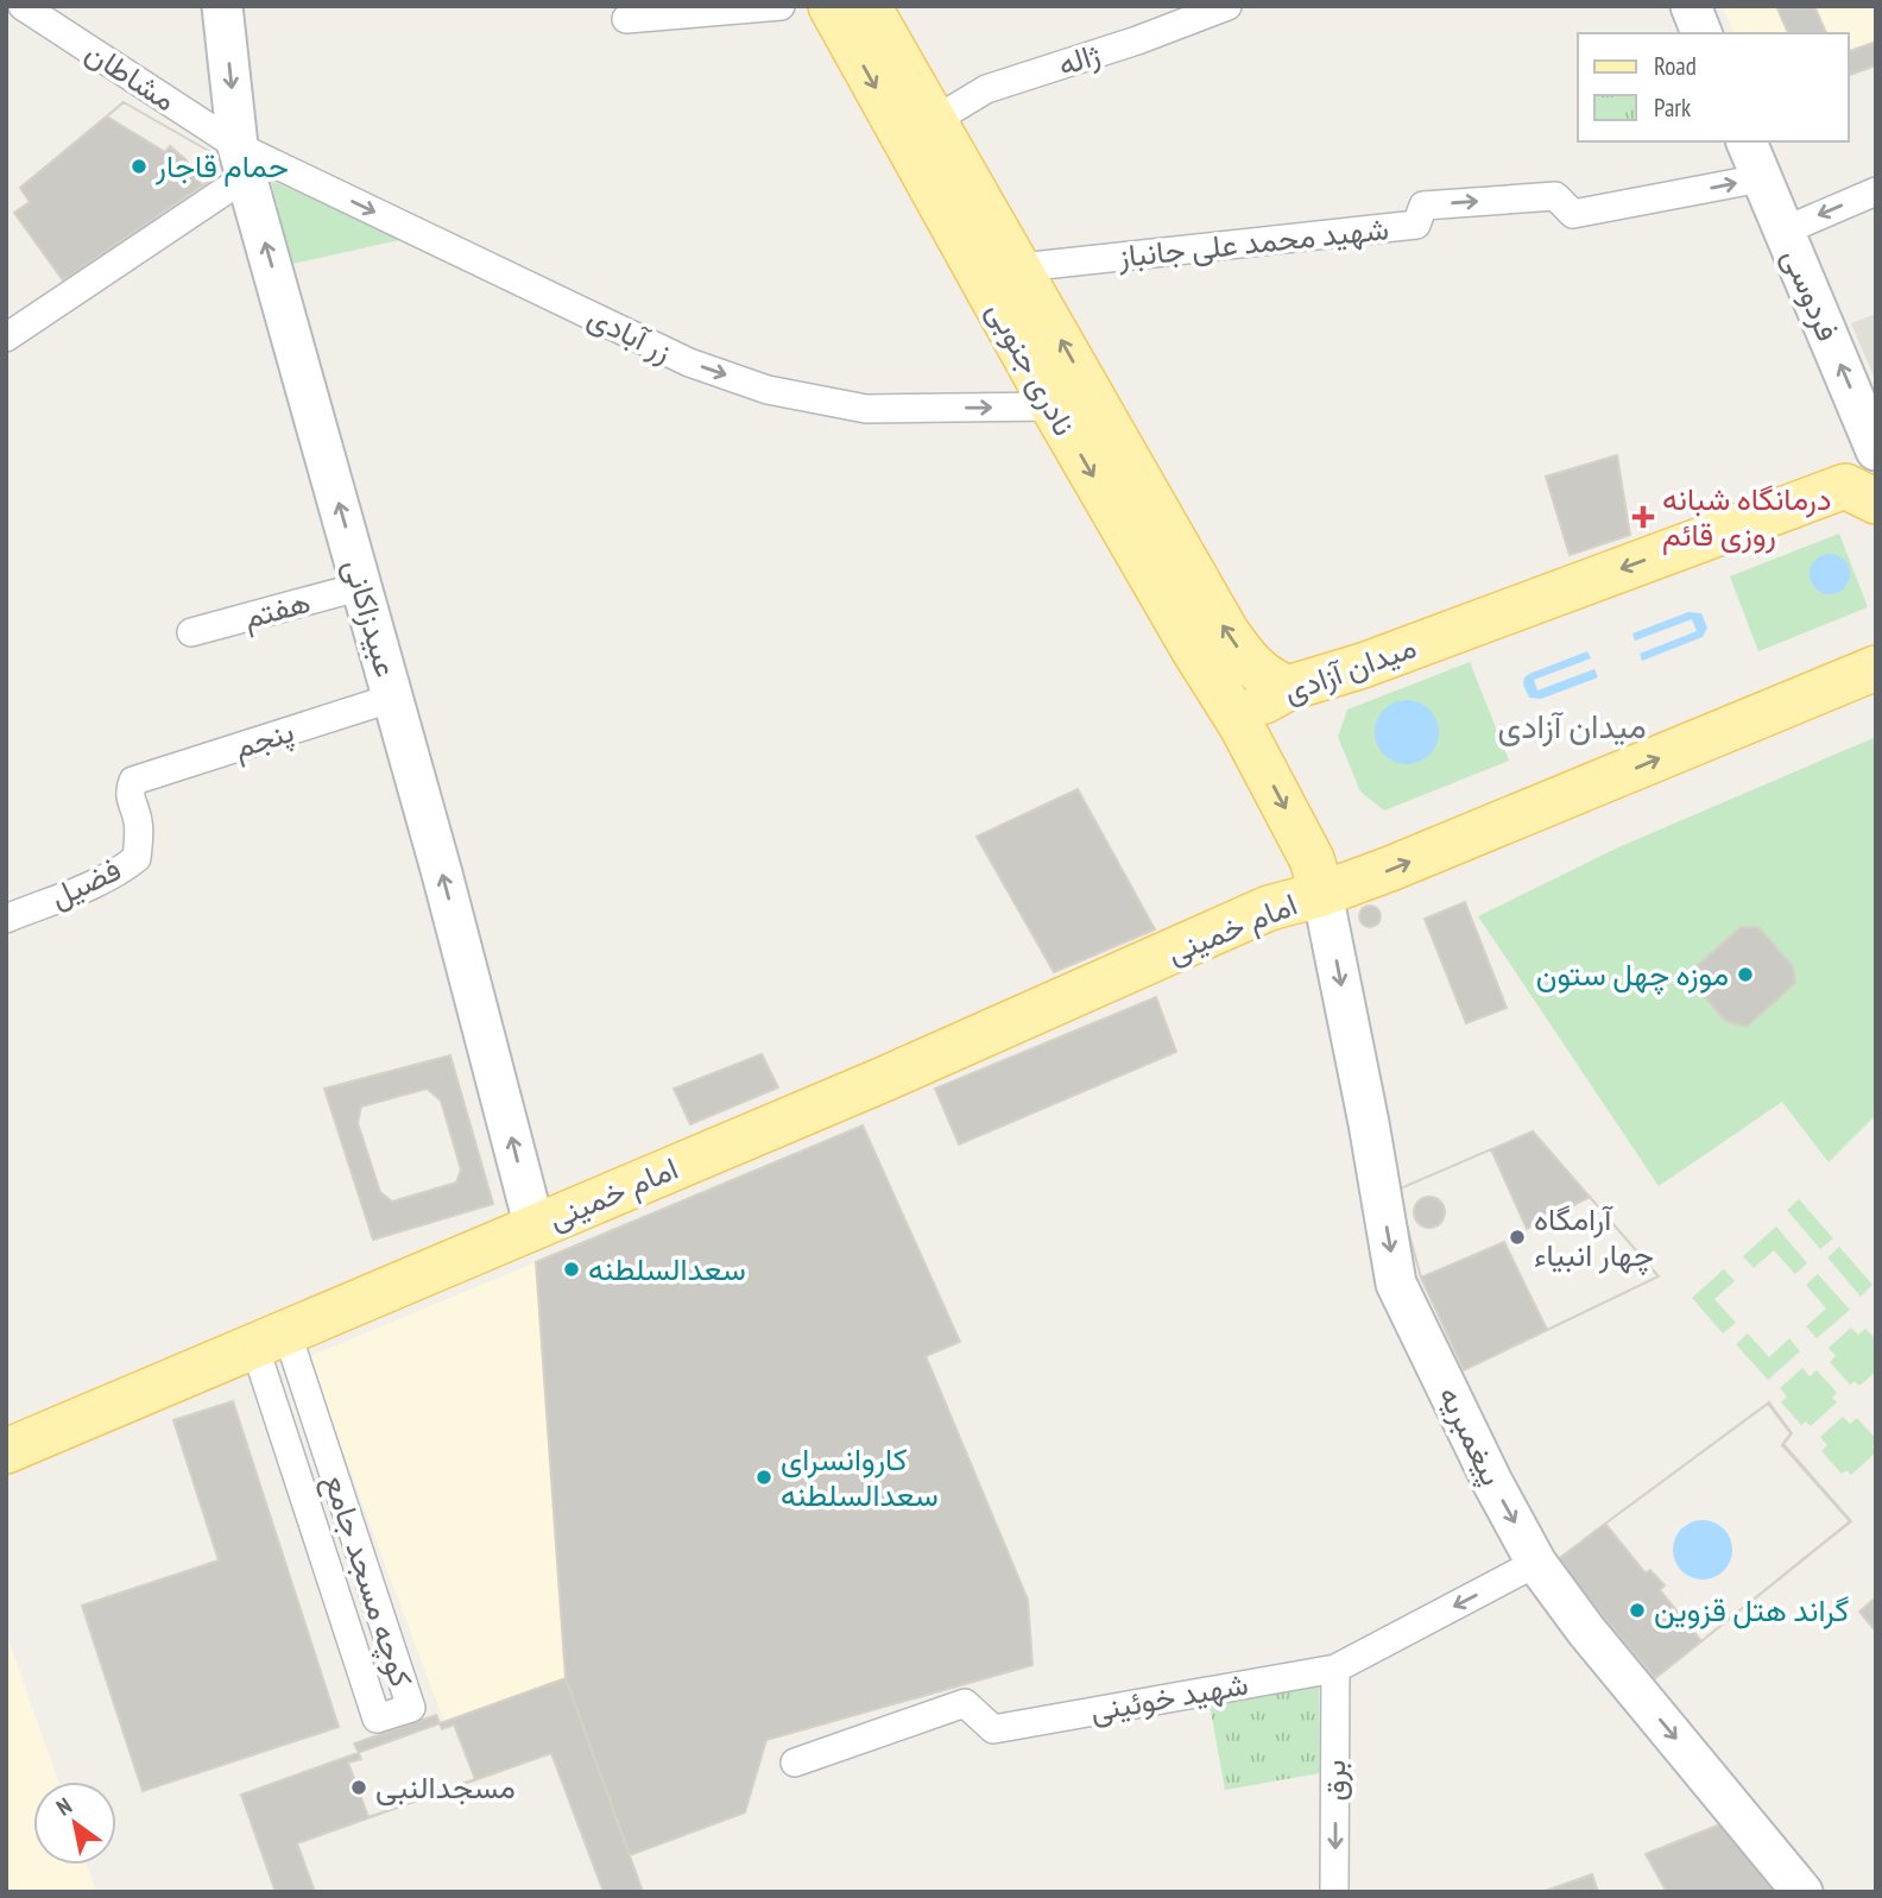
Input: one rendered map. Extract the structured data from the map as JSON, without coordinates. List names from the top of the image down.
{
  "streets": {
    "main road": [
      "فردوسی",
      "نادری جنوبی",
      "عبیدزاکانی",
      "میدان آزادی",
      "امام خمینی",
      "پیغمبریه"
    ],
    "street": [
      "ژاله",
      "مشاطان",
      "شهید محمد علی جانباز",
      "زر آبادی",
      "هفتم",
      "پنجم",
      "فضیل",
      "کوچه مسجد جامع",
      "شهید خوئینی",
      "برق"
    ]
  },
  "crossings": [
    ["ژاله", "نادری جنوبی"],
    ["مشاطان", "زر آبادی"],
    ["مشاطان", "عبیدزاکانی"],
    ["شهید محمد علی جانباز", "فردوسی"],
    ["شهید محمد علی جانباز", "نادری جنوبی"],
    ["زر آبادی", "نادری جنوبی"],
    ["زر آبادی", "عبیدزاکانی"],
    ["نادری جنوبی", "میدان آزادی"],
    ["هفتم", "عبیدزاکانی"],
    ["عبیدزاکانی", "پنجم"],
    ["عبیدزاکانی", "امام خمینی"],
    ["پنجم", "فضیل"],
    ["امام خمینی", "پیغمبریه"],
    ["امام خمینی", "کوچه مسجد جامع"],
    ["پیغمبریه", "شهید خوئینی"],
    ["شهید خوئینی", "برق"]
  ],
  "one_way": [
    "شهید محمد علی جانباز",
    "فردوسی",
    "زر آبادی",
    "پیغمبریه",
    "برق"
  ],
  "districts": ["میدان آزادی"],
  "places": {
    "other": [
      "حمام قاجار",
      "موزه چهل ستون",
      "آرامگاه چهار انبیاء",
      "سعدالسلطنه",
      "کاروانسرای سعدالسلطنه",
      "گراند هتل قزوین",
      "مسجدالنبی"
    ],
    "health": ["درمانگاه شبانه روزی قائم"]
  },
  "legend": ["Road", "Park"],
  "north": "top left"
}
